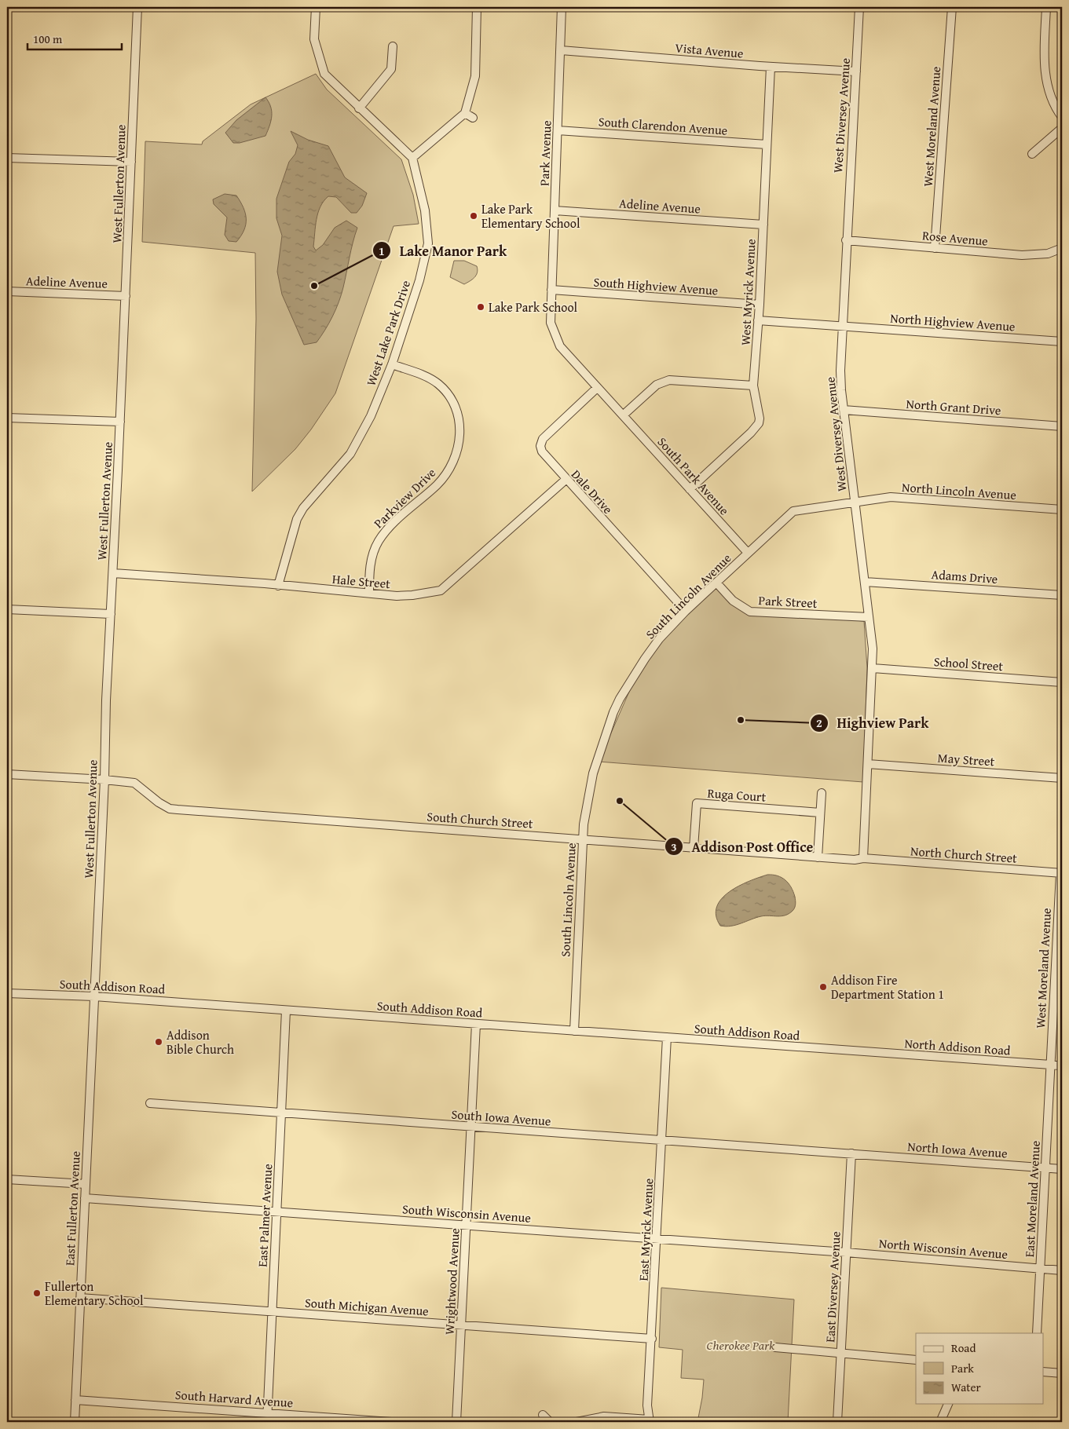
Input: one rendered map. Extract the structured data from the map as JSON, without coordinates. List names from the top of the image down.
{
  "streets": {
    "street": [
      "Vista Avenue",
      "West Diversey Avenue",
      "South Clarendon Avenue",
      "West Moreland Avenue",
      "Park Avenue",
      "West Fullerton Avenue",
      "Adeline Avenue",
      "Rose Avenue",
      "South Highview Avenue",
      "West Myrick Avenue",
      "North Highview Avenue",
      "West Lake Park Drive",
      "North Grant Drive",
      "South Park Avenue",
      "North Lincoln Avenue",
      "Dale Drive",
      "Parkview Drive",
      "Adams Drive",
      "Hale Street",
      "South Lincoln Avenue",
      "Park Street",
      "School Street",
      "May Street",
      "Ruga Court",
      "South Church Street",
      "North Church Street",
      "South Addison Road",
      "North Addison Road",
      "South Iowa Avenue",
      "North Iowa Avenue",
      "East Moreland Avenue",
      "East Fullerton Avenue",
      "South Wisconsin Avenue",
      "East Palmer Avenue",
      "East Myrick Avenue",
      "North Wisconsin Avenue",
      "Wrightwood Avenue",
      "East Diversey Avenue",
      "South Michigan Avenue",
      "South Harvard Avenue"
    ]
  },
  "crossings": [
    ["Vista Avenue", "West Diversey Avenue"],
    ["Vista Avenue", "Park Avenue"],
    ["Vista Avenue", "West Myrick Avenue"],
    ["West Diversey Avenue", "Rose Avenue"],
    ["West Diversey Avenue", "North Highview Avenue"],
    ["West Diversey Avenue", "North Grant Drive"],
    ["West Diversey Avenue", "North Lincoln Avenue"],
    ["West Diversey Avenue", "Adams Drive"],
    ["West Diversey Avenue", "South Lincoln Avenue"],
    ["West Diversey Avenue", "Park Street"],
    ["West Diversey Avenue", "School Street"],
    ["West Diversey Avenue", "May Street"],
    ["West Diversey Avenue", "South Church Street"],
    ["West Diversey Avenue", "North Church Street"],
    ["South Clarendon Avenue", "Park Avenue"],
    ["South Clarendon Avenue", "West Myrick Avenue"],
    ["West Moreland Avenue", "Rose Avenue"],
    ["West Moreland Avenue", "North Church Street"],
    ["West Moreland Avenue", "North Addison Road"],
    ["West Moreland Avenue", "East Moreland Avenue"],
    ["Park Avenue", "Adeline Avenue"],
    ["Park Avenue", "South Highview Avenue"],
    ["Park Avenue", "South Park Avenue"],
    ["Park Avenue", "Dale Drive"],
    ["West Fullerton Avenue", "Adeline Avenue"],
    ["West Fullerton Avenue", "Hale Street"],
    ["West Fullerton Avenue", "South Church Street"],
    ["West Fullerton Avenue", "South Addison Road"],
    ["West Fullerton Avenue", "East Fullerton Avenue"],
    ["Adeline Avenue", "West Myrick Avenue"],
    ["South Highview Avenue", "West Myrick Avenue"],
    ["West Myrick Avenue", "South Park Avenue"],
    ["West Lake Park Drive", "Parkview Drive"],
    ["West Lake Park Drive", "Hale Street"],
    ["South Park Avenue", "South Lincoln Avenue"],
    ["North Lincoln Avenue", "South Lincoln Avenue"],
    ["Dale Drive", "Hale Street"],
    ["Dale Drive", "South Lincoln Avenue"],
    ["Parkview Drive", "Hale Street"],
    ["South Lincoln Avenue", "Park Street"],
    ["South Lincoln Avenue", "South Church Street"],
    ["South Lincoln Avenue", "South Addison Road"],
    ["Ruga Court", "South Church Street"],
    ["South Church Street", "North Church Street"],
    ["South Addison Road", "North Addison Road"],
    ["South Addison Road", "East Fullerton Avenue"],
    ["South Addison Road", "East Palmer Avenue"],
    ["South Addison Road", "East Myrick Avenue"],
    ["South Addison Road", "Wrightwood Avenue"],
    ["North Addison Road", "East Moreland Avenue"],
    ["South Iowa Avenue", "North Iowa Avenue"],
    ["South Iowa Avenue", "East Palmer Avenue"],
    ["South Iowa Avenue", "East Myrick Avenue"],
    ["South Iowa Avenue", "Wrightwood Avenue"],
    ["South Iowa Avenue", "East Diversey Avenue"],
    ["North Iowa Avenue", "East Moreland Avenue"],
    ["North Iowa Avenue", "East Diversey Avenue"],
    ["East Moreland Avenue", "North Wisconsin Avenue"],
    ["East Fullerton Avenue", "South Wisconsin Avenue"],
    ["East Fullerton Avenue", "South Michigan Avenue"],
    ["East Fullerton Avenue", "South Harvard Avenue"],
    ["South Wisconsin Avenue", "East Palmer Avenue"],
    ["South Wisconsin Avenue", "East Myrick Avenue"],
    ["South Wisconsin Avenue", "North Wisconsin Avenue"],
    ["South Wisconsin Avenue", "Wrightwood Avenue"],
    ["South Wisconsin Avenue", "East Diversey Avenue"],
    ["East Palmer Avenue", "South Michigan Avenue"],
    ["East Palmer Avenue", "South Harvard Avenue"],
    ["East Myrick Avenue", "South Michigan Avenue"],
    ["North Wisconsin Avenue", "East Diversey Avenue"],
    ["Wrightwood Avenue", "South Michigan Avenue"]
  ],
  "parks": ["Cherokee Park"],
  "places": [
    "Lake Park Elementary School",
    "Lake Manor Park",
    "Lake Park School",
    "Highview Park",
    "Addison Post Office",
    "Addison Fire Department Station 1",
    "Addison Bible Church",
    "Fullerton Elementary School"
  ],
  "legend": ["Road", "Park", "Water"],
  "scale_bar": "100 m"
}
